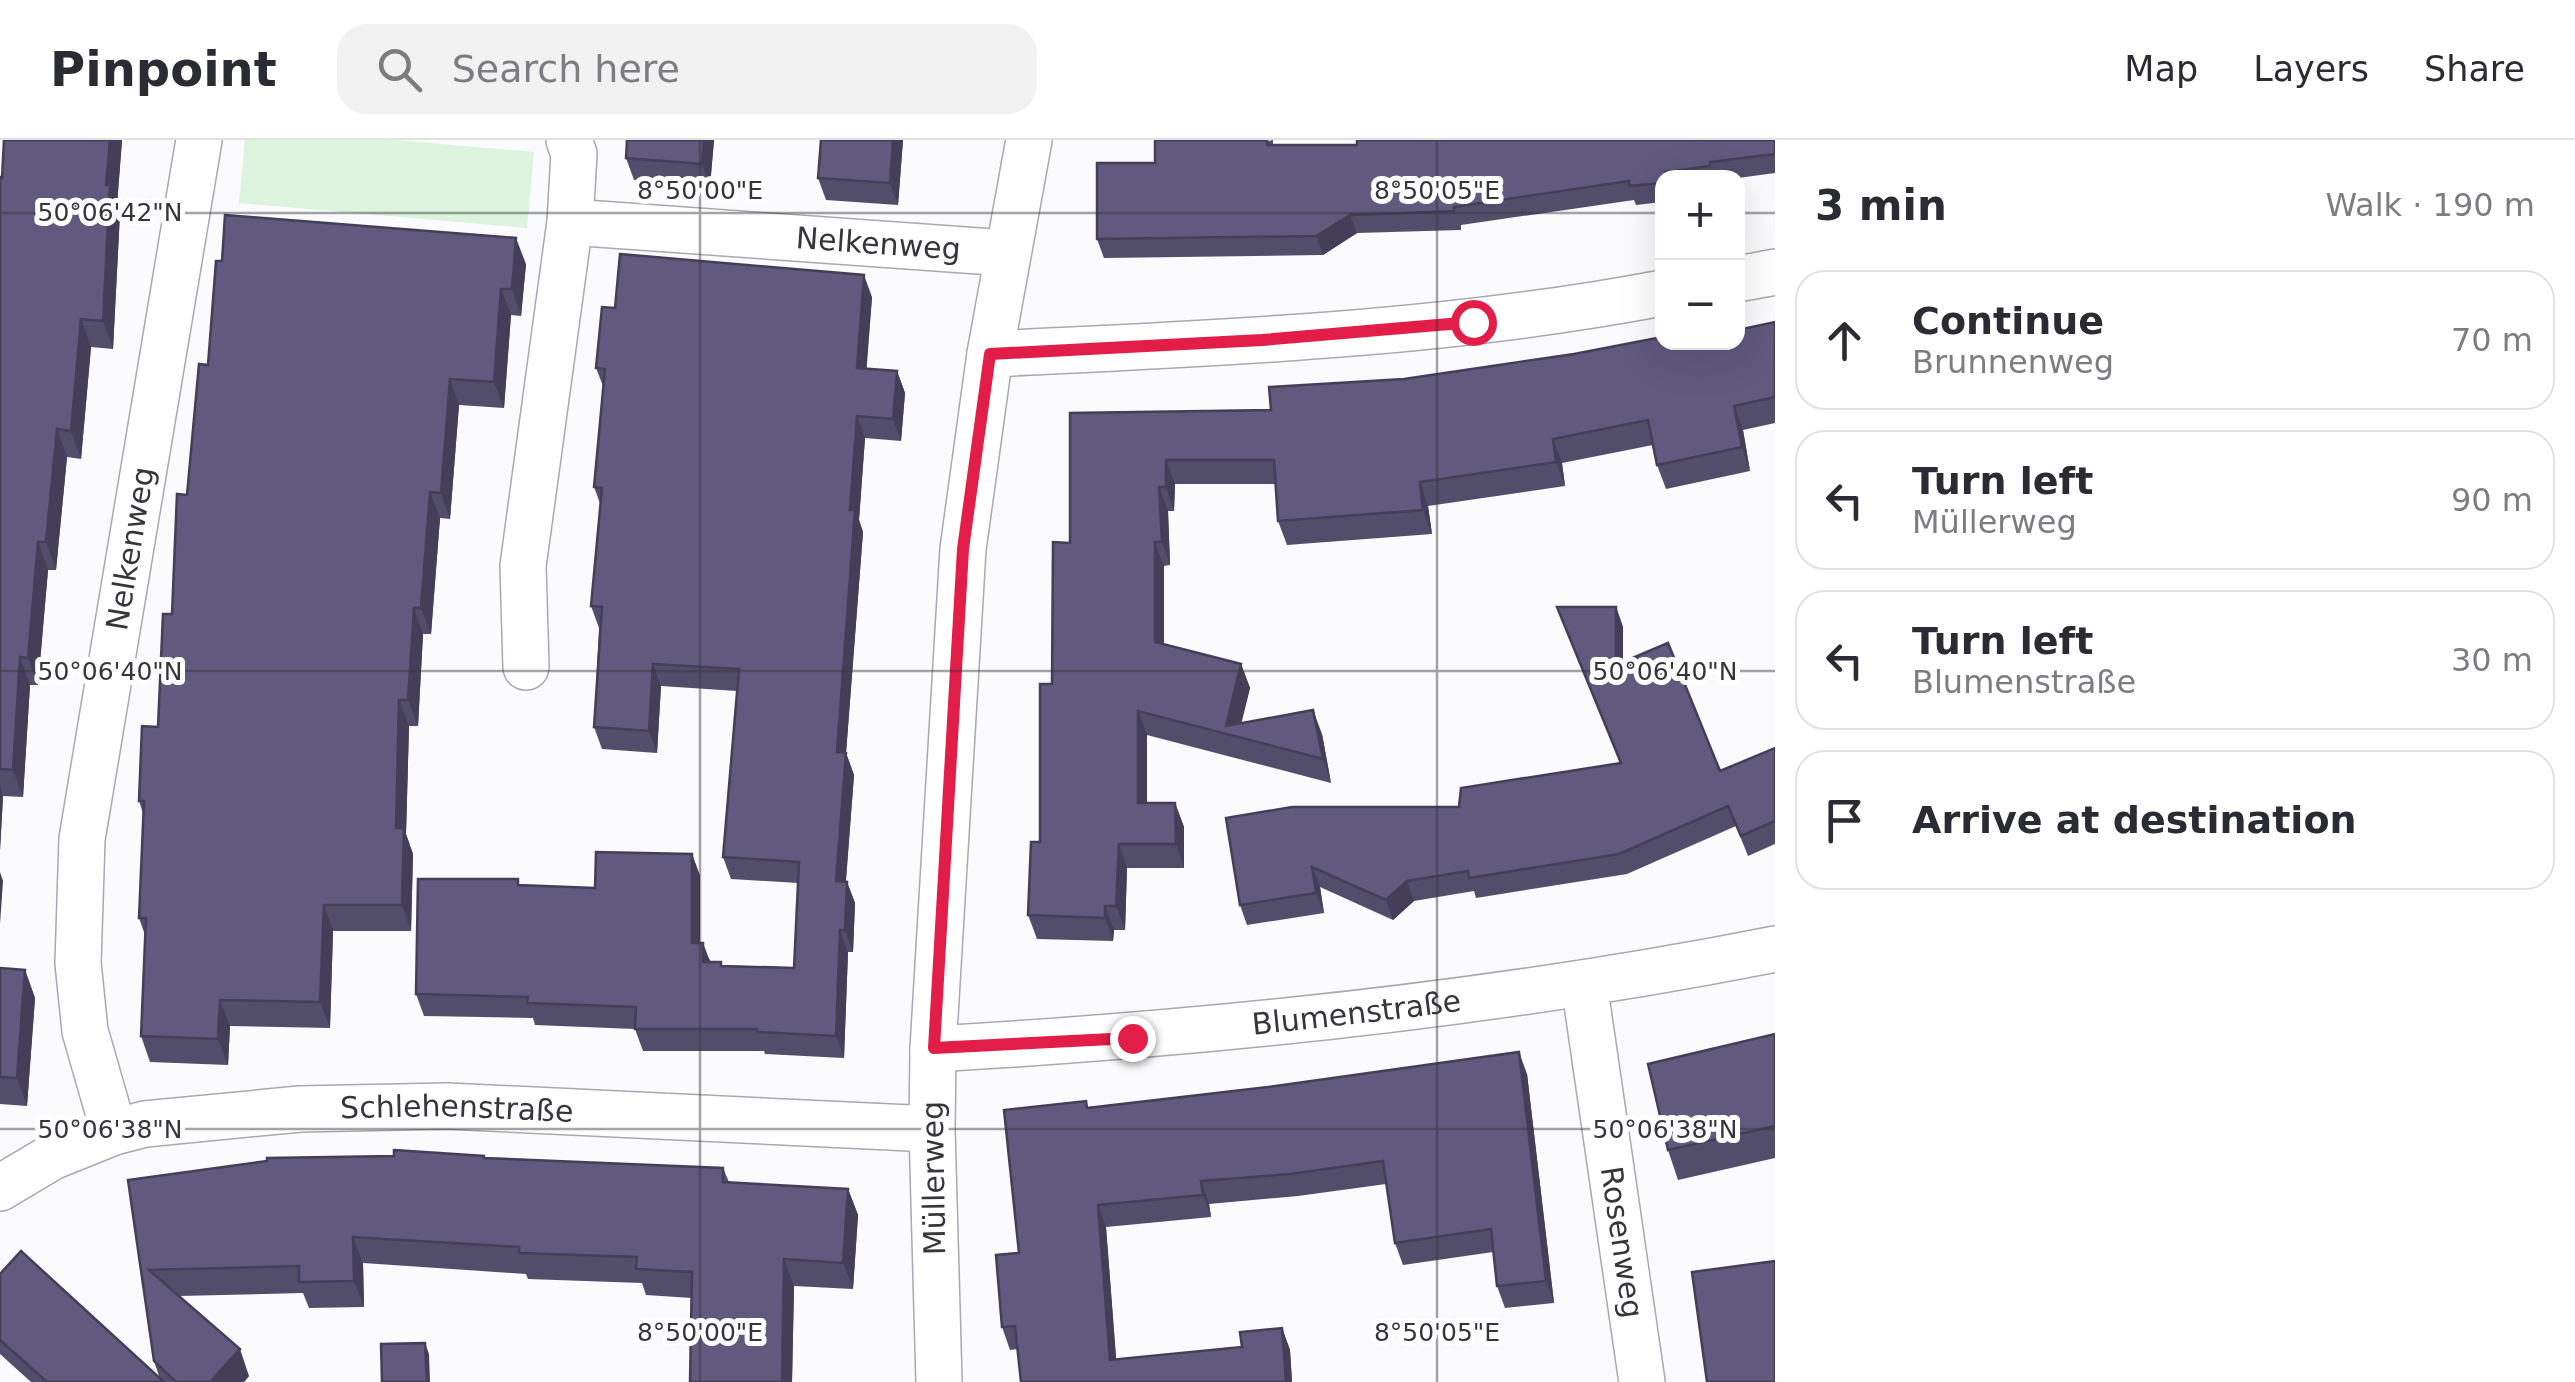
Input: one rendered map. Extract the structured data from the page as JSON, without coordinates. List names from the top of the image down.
{
  "streets": {
    "street": [
      "Nelkenweg",
      "Blumenstraße",
      "Schlehenstraße",
      "Müllerweg",
      "Rosenweg"
    ]
  },
  "crossings": [
    ["Nelkenweg", "Schlehenstraße"],
    ["Nelkenweg", "Müllerweg"],
    ["Blumenstraße", "Müllerweg"],
    ["Blumenstraße", "Rosenweg"],
    ["Schlehenstraße", "Müllerweg"]
  ],
  "page": {
    "header": "Pinpoint",
    "search": "Search here",
    "nav": ["Map", "Layers", "Share"],
    "heading": ["3 min", "Walk · 190 m"],
    "map_buttons": ["+", "−"],
    "list": [
      ["Continue", "Brunnenweg", "70 m"],
      ["Turn left", "Müllerweg", "90 m"],
      ["Turn left", "Blumenstraße", "30 m"],
      "Arrive at destination"
    ]
  },
  "coordinates": [
    "8°50'00\"E",
    "8°50'05\"E",
    "50°06'42\"N",
    "50°06'40\"N",
    "50°06'38\"N"
  ]
}
